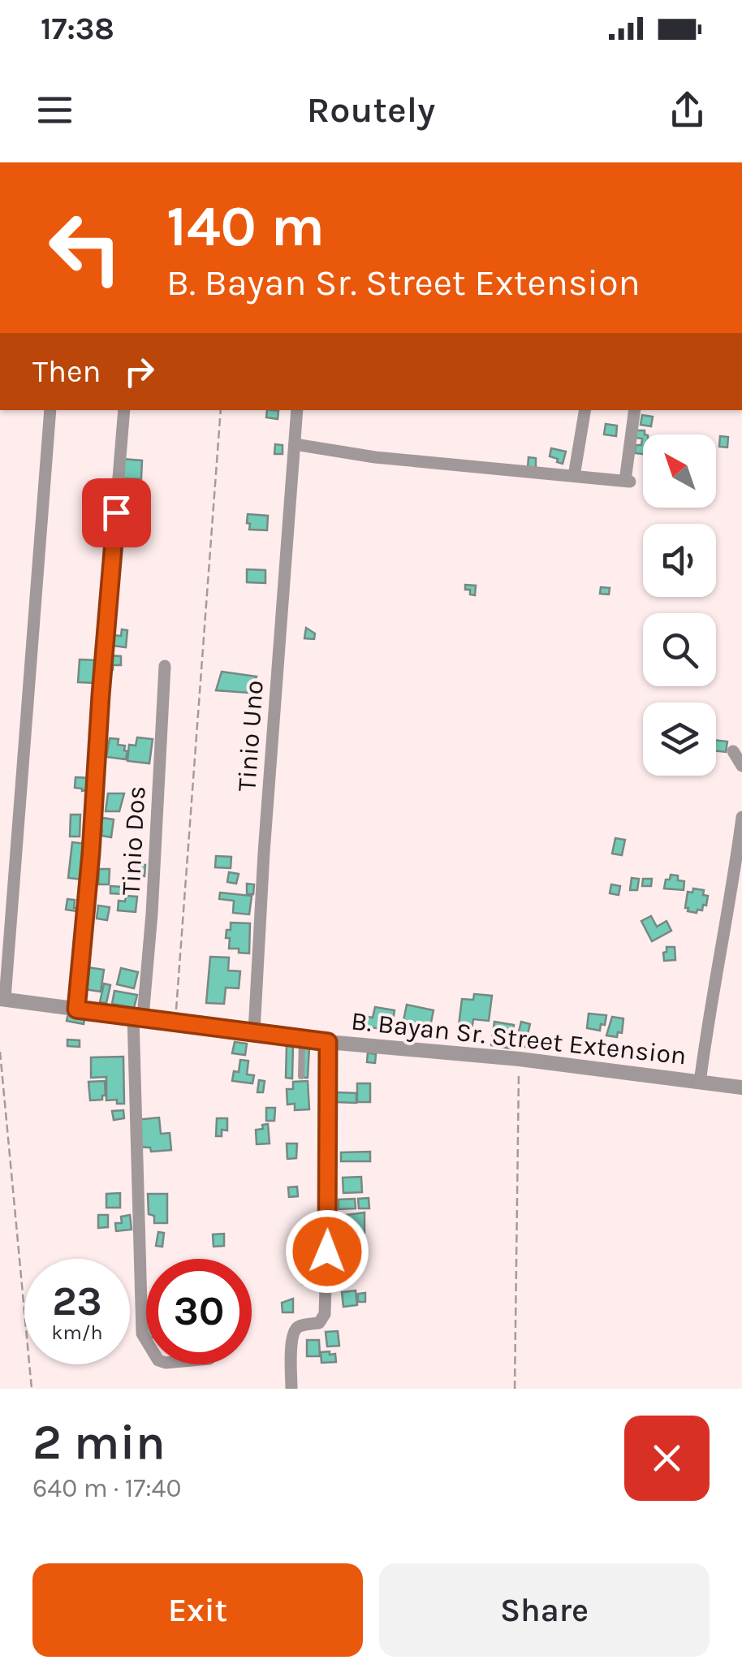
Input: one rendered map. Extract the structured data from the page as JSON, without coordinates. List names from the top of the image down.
{
  "streets": {
    "street": ["Tinio Uno", "Tinio Dos", "B. Bayan Sr. Street Extension"]
  },
  "crossings": [
    ["Tinio Uno", "B. Bayan Sr. Street Extension"],
    ["Tinio Dos", "B. Bayan Sr. Street Extension"]
  ],
  "north": "top left",
  "page": {
    "status": "17:38",
    "header": "Routely",
    "turn": ["140 m", "B. Bayan Sr. Street Extension"],
    "then": "Then",
    "speed": "23 km/h",
    "limit": "30",
    "heading": ["2 min", "640 m · 17:40"],
    "buttons": ["Exit", "Share"]
  }
}
